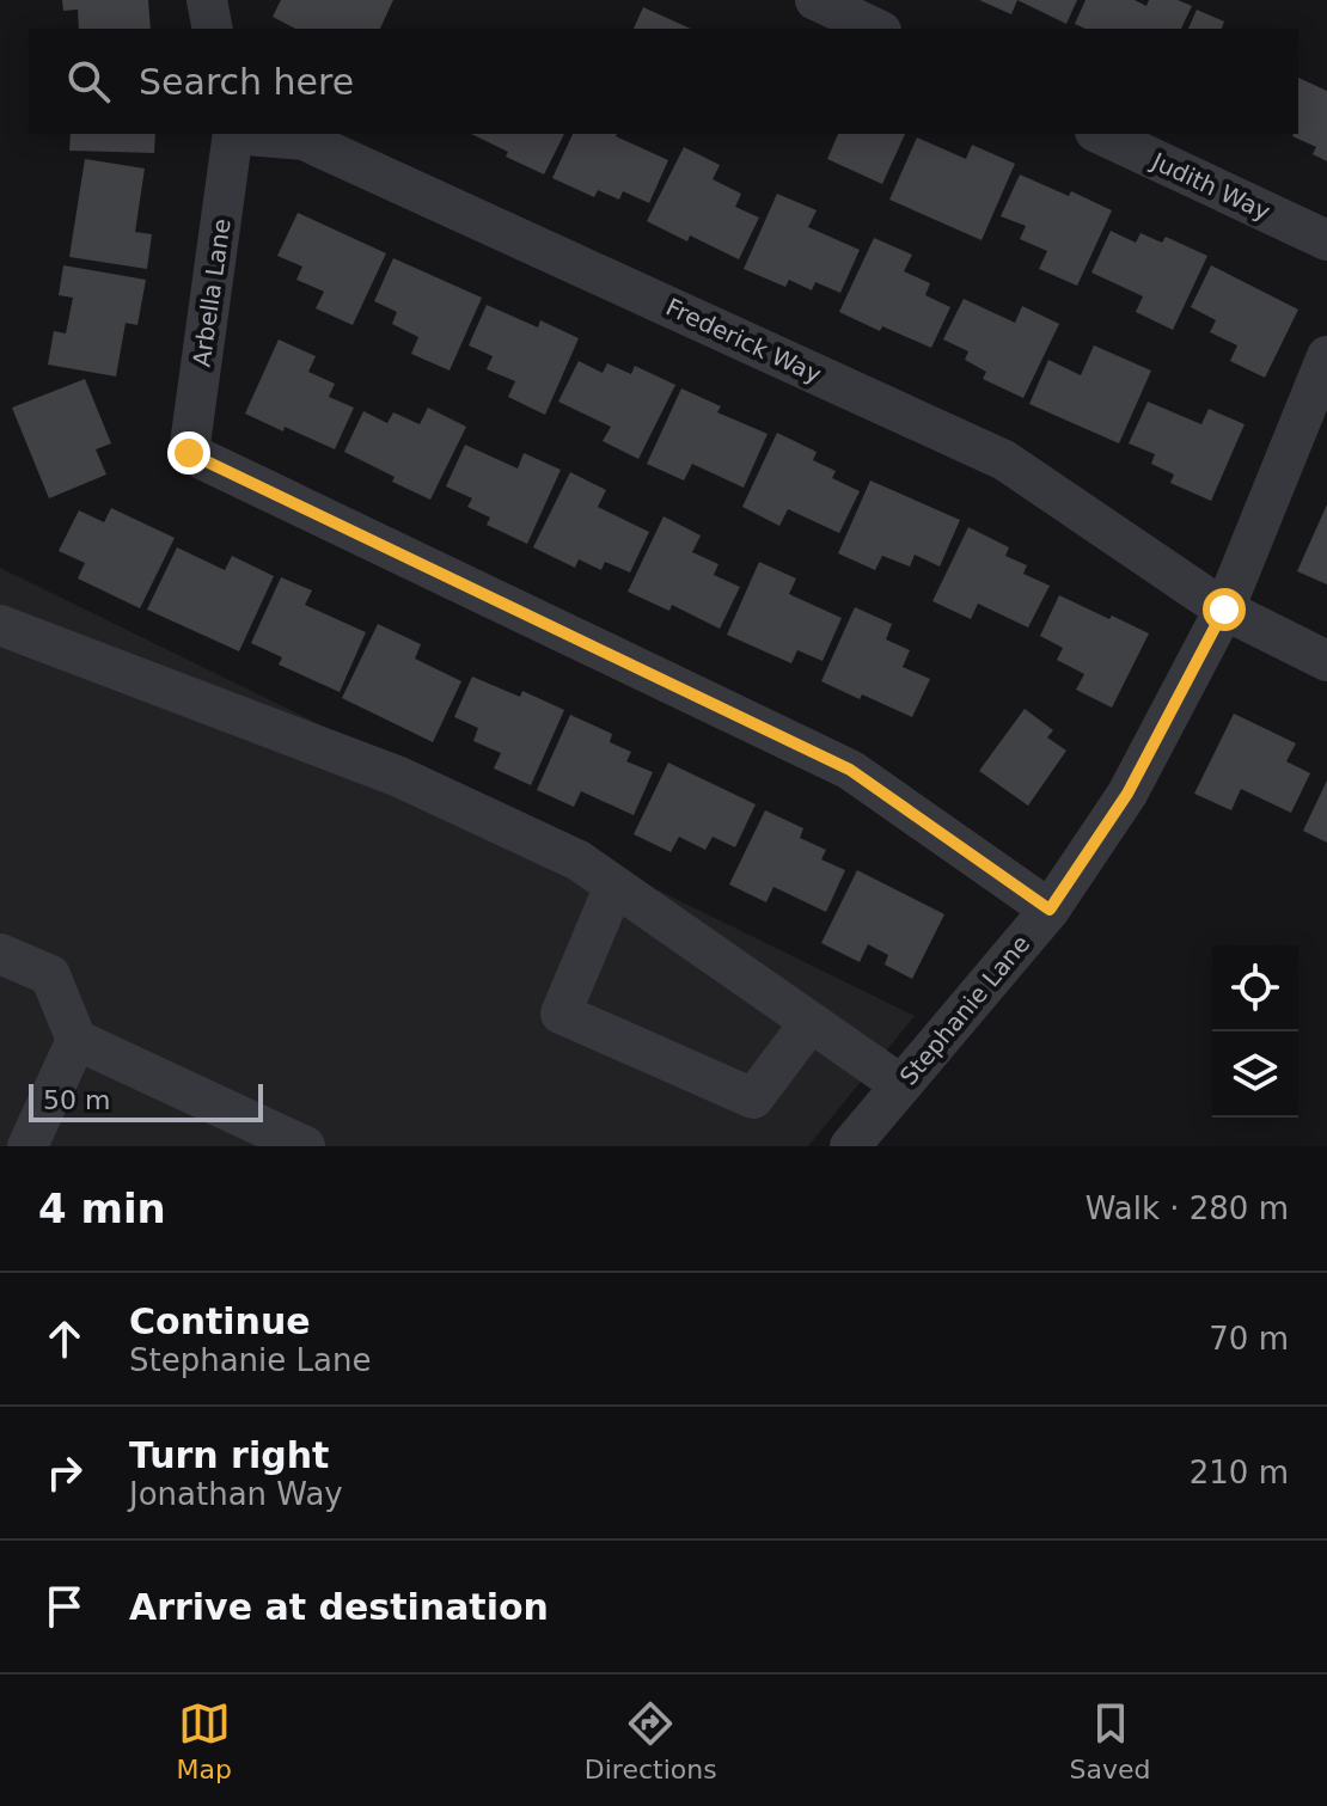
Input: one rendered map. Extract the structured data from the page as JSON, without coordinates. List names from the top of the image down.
{
  "streets": {
    "street": [
      "Judith Way",
      "Arbella Lane",
      "Frederick Way",
      "Stephanie Lane"
    ]
  },
  "crossings": [
    ["Arbella Lane", "Stephanie Lane"],
    ["Frederick Way", "Stephanie Lane"]
  ],
  "scale_bar": "50 m",
  "page": {
    "search": "Search here",
    "scale": "50 m",
    "heading": ["4 min", "Walk · 280 m"],
    "list": [
      ["Continue", "Stephanie Lane", "70 m"],
      ["Turn right", "Jonathan Way", "210 m"],
      "Arrive at destination"
    ],
    "nav": ["Map", "Directions", "Saved"]
  }
}
